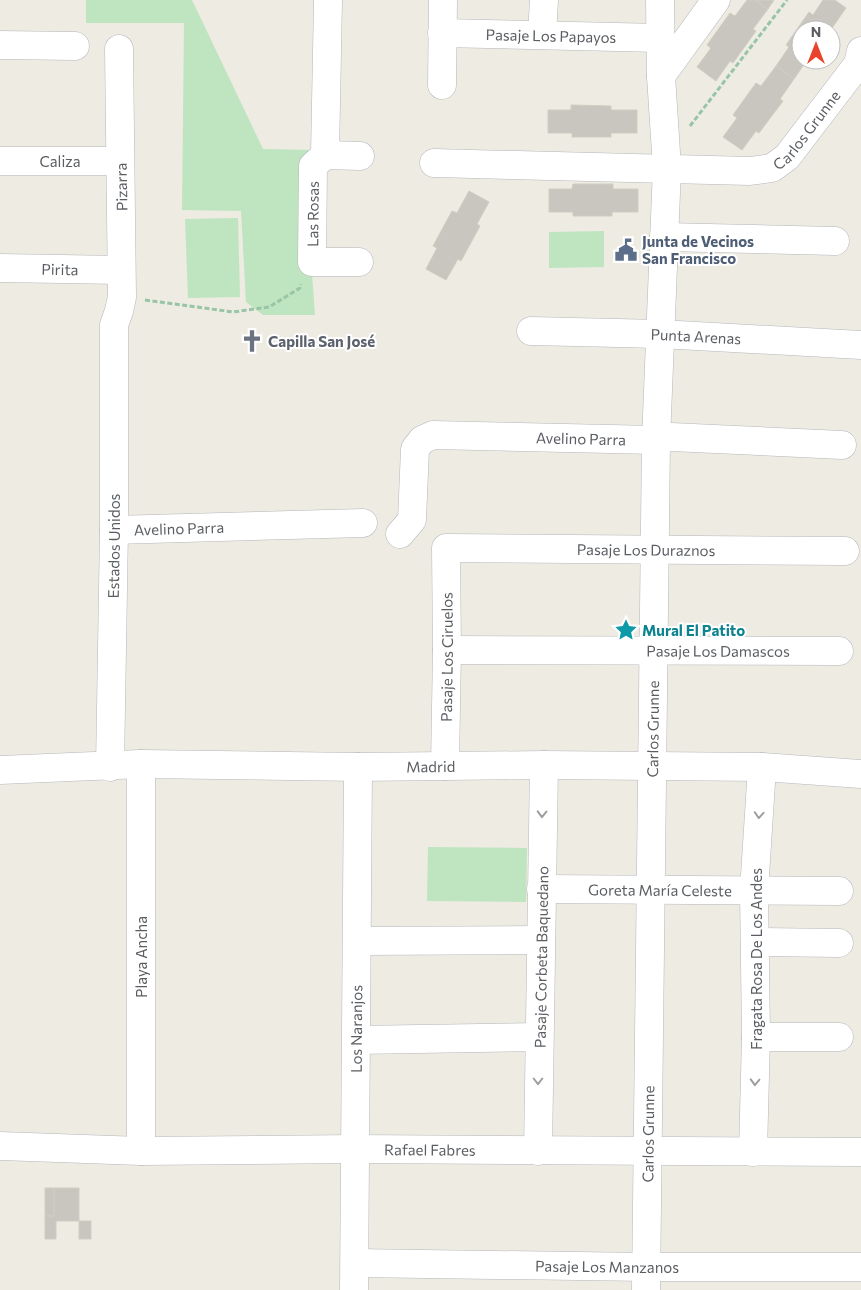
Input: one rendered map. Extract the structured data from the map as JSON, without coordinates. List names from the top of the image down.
{
  "streets": {
    "street": [
      "Pasaje Los Papayos",
      "Carlos Grunne",
      "Caliza",
      "Pizarra",
      "Las Rosas",
      "Pirita",
      "Punta Arenas",
      "Avelino Parra",
      "Estados Unidos",
      "Pasaje Los Duraznos",
      "Pasaje Los Damascos",
      "Pasaje Los Ciruelos",
      "Madrid",
      "Goreta María Celeste",
      "Playa Ancha",
      "Pasaje Corbeta Baquedano",
      "Fragata Rosa De Los Andes",
      "Los Naranjos",
      "Rafael Fabres",
      "Pasaje Los Manzanos"
    ]
  },
  "crossings": [
    ["Pasaje Los Papayos", "Carlos Grunne"],
    ["Carlos Grunne", "Punta Arenas"],
    ["Carlos Grunne", "Avelino Parra"],
    ["Carlos Grunne", "Pasaje Los Duraznos"],
    ["Carlos Grunne", "Pasaje Los Damascos"],
    ["Carlos Grunne", "Madrid"],
    ["Carlos Grunne", "Goreta María Celeste"],
    ["Carlos Grunne", "Rafael Fabres"],
    ["Carlos Grunne", "Pasaje Los Manzanos"],
    ["Caliza", "Pizarra"],
    ["Pizarra", "Pirita"],
    ["Pizarra", "Estados Unidos"],
    ["Avelino Parra", "Estados Unidos"],
    ["Estados Unidos", "Madrid"],
    ["Pasaje Los Duraznos", "Pasaje Los Ciruelos"],
    ["Pasaje Los Damascos", "Pasaje Los Ciruelos"],
    ["Pasaje Los Ciruelos", "Madrid"],
    ["Madrid", "Playa Ancha"],
    ["Madrid", "Pasaje Corbeta Baquedano"],
    ["Madrid", "Fragata Rosa De Los Andes"],
    ["Madrid", "Los Naranjos"],
    ["Goreta María Celeste", "Pasaje Corbeta Baquedano"],
    ["Goreta María Celeste", "Fragata Rosa De Los Andes"],
    ["Playa Ancha", "Rafael Fabres"],
    ["Pasaje Corbeta Baquedano", "Rafael Fabres"],
    ["Fragata Rosa De Los Andes", "Rafael Fabres"],
    ["Los Naranjos", "Rafael Fabres"],
    ["Los Naranjos", "Pasaje Los Manzanos"]
  ],
  "one_way": ["Pasaje Corbeta Baquedano", "Fragata Rosa De Los Andes"],
  "places": {
    "public building": ["Junta de Vecinos San Francisco"],
    "church": ["Capilla San José"],
    "place": ["Mural El Patito"]
  },
  "north": "top"
}
